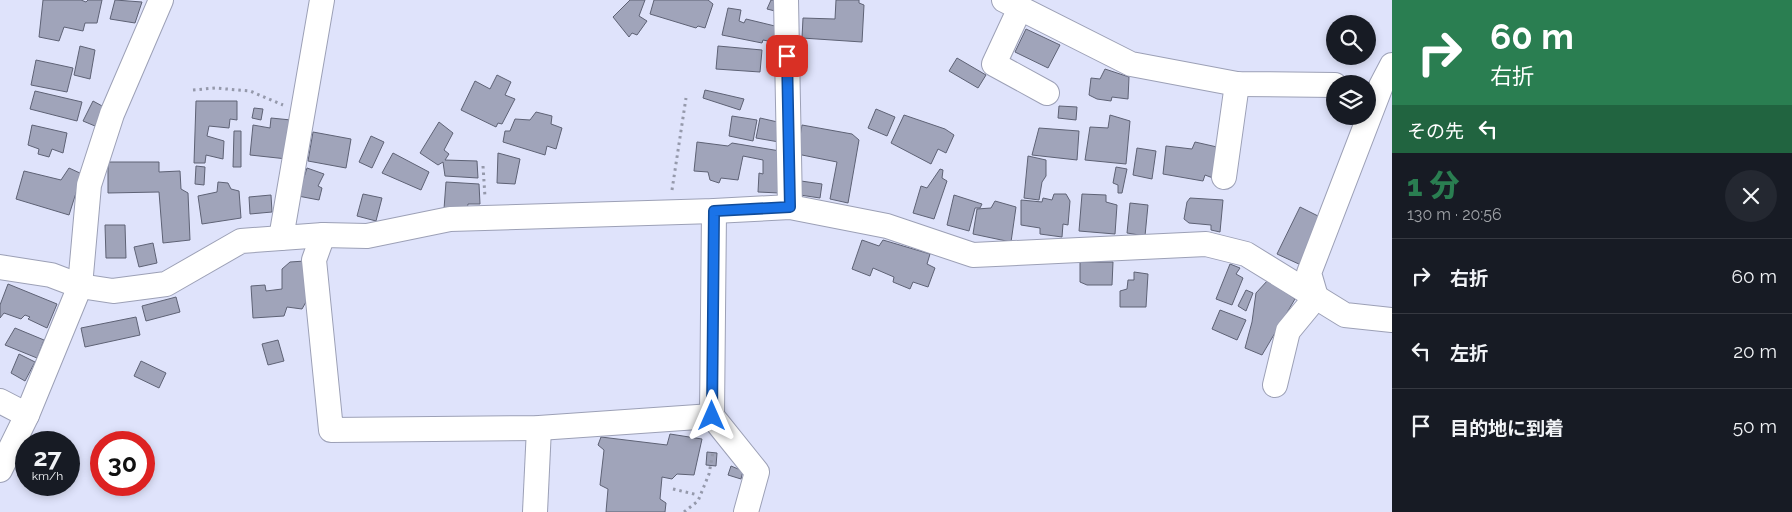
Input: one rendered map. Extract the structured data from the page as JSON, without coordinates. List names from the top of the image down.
{
  "page": {
    "turn": ["60 m", "右折"],
    "then": "その先",
    "heading": ["1 分", "130 m · 20:56"],
    "list": [
      {
        "name": "右折",
        "value": "60 m"
      },
      {
        "name": "左折",
        "value": "20 m"
      },
      {
        "name": "目的地に到着",
        "value": "50 m"
      }
    ],
    "speed": "27 km/h",
    "limit": "30"
  }
}
